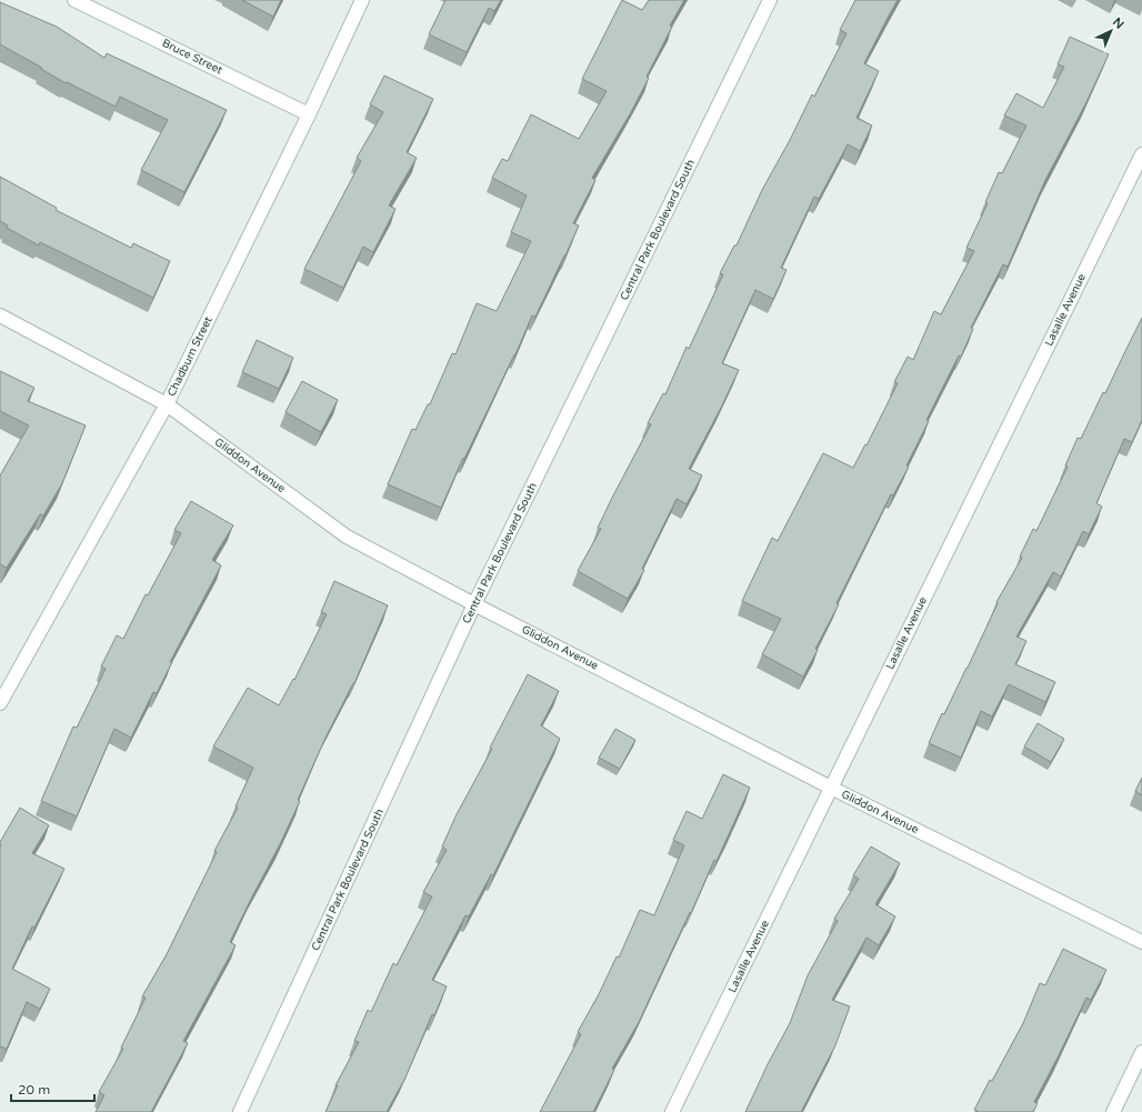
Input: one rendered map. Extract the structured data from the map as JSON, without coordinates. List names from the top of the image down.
{
  "streets": {
    "street": [
      "Bruce Street",
      "Central Park Boulevard South",
      "Lasalle Avenue",
      "Chadburn Street",
      "Gliddon Avenue"
    ]
  },
  "crossings": [
    ["Bruce Street", "Chadburn Street"],
    ["Central Park Boulevard South", "Gliddon Avenue"],
    ["Lasalle Avenue", "Gliddon Avenue"],
    ["Chadburn Street", "Gliddon Avenue"]
  ],
  "scale_bar": "20 m",
  "north": "top right"
}
